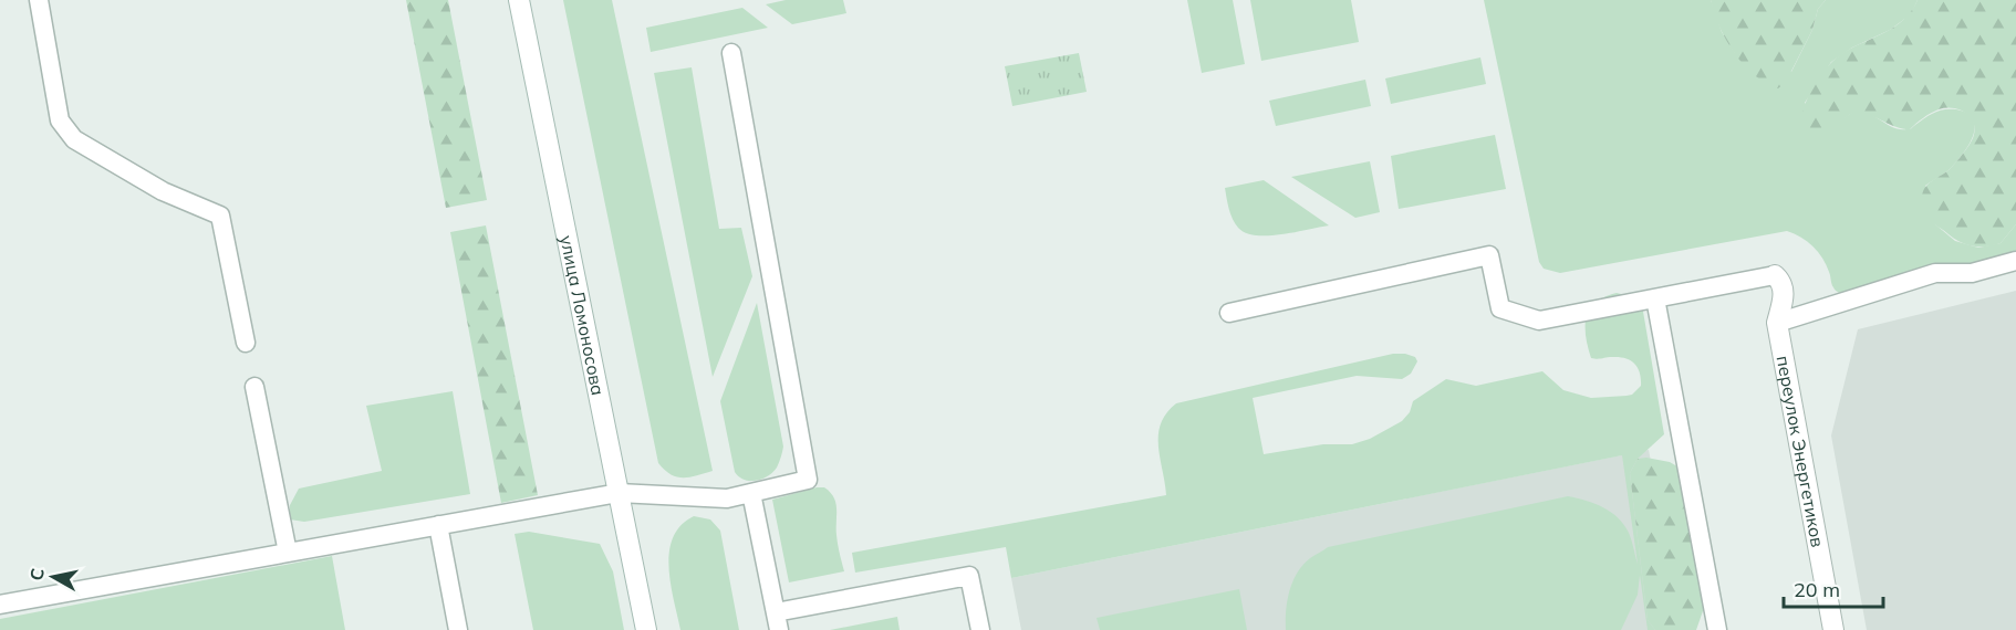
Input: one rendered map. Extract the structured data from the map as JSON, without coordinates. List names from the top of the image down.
{
  "streets": {
    "main road": ["улица Ломоносова", "переулок Энергетиков"]
  },
  "scale_bar": "20 m",
  "north": "left"
}
